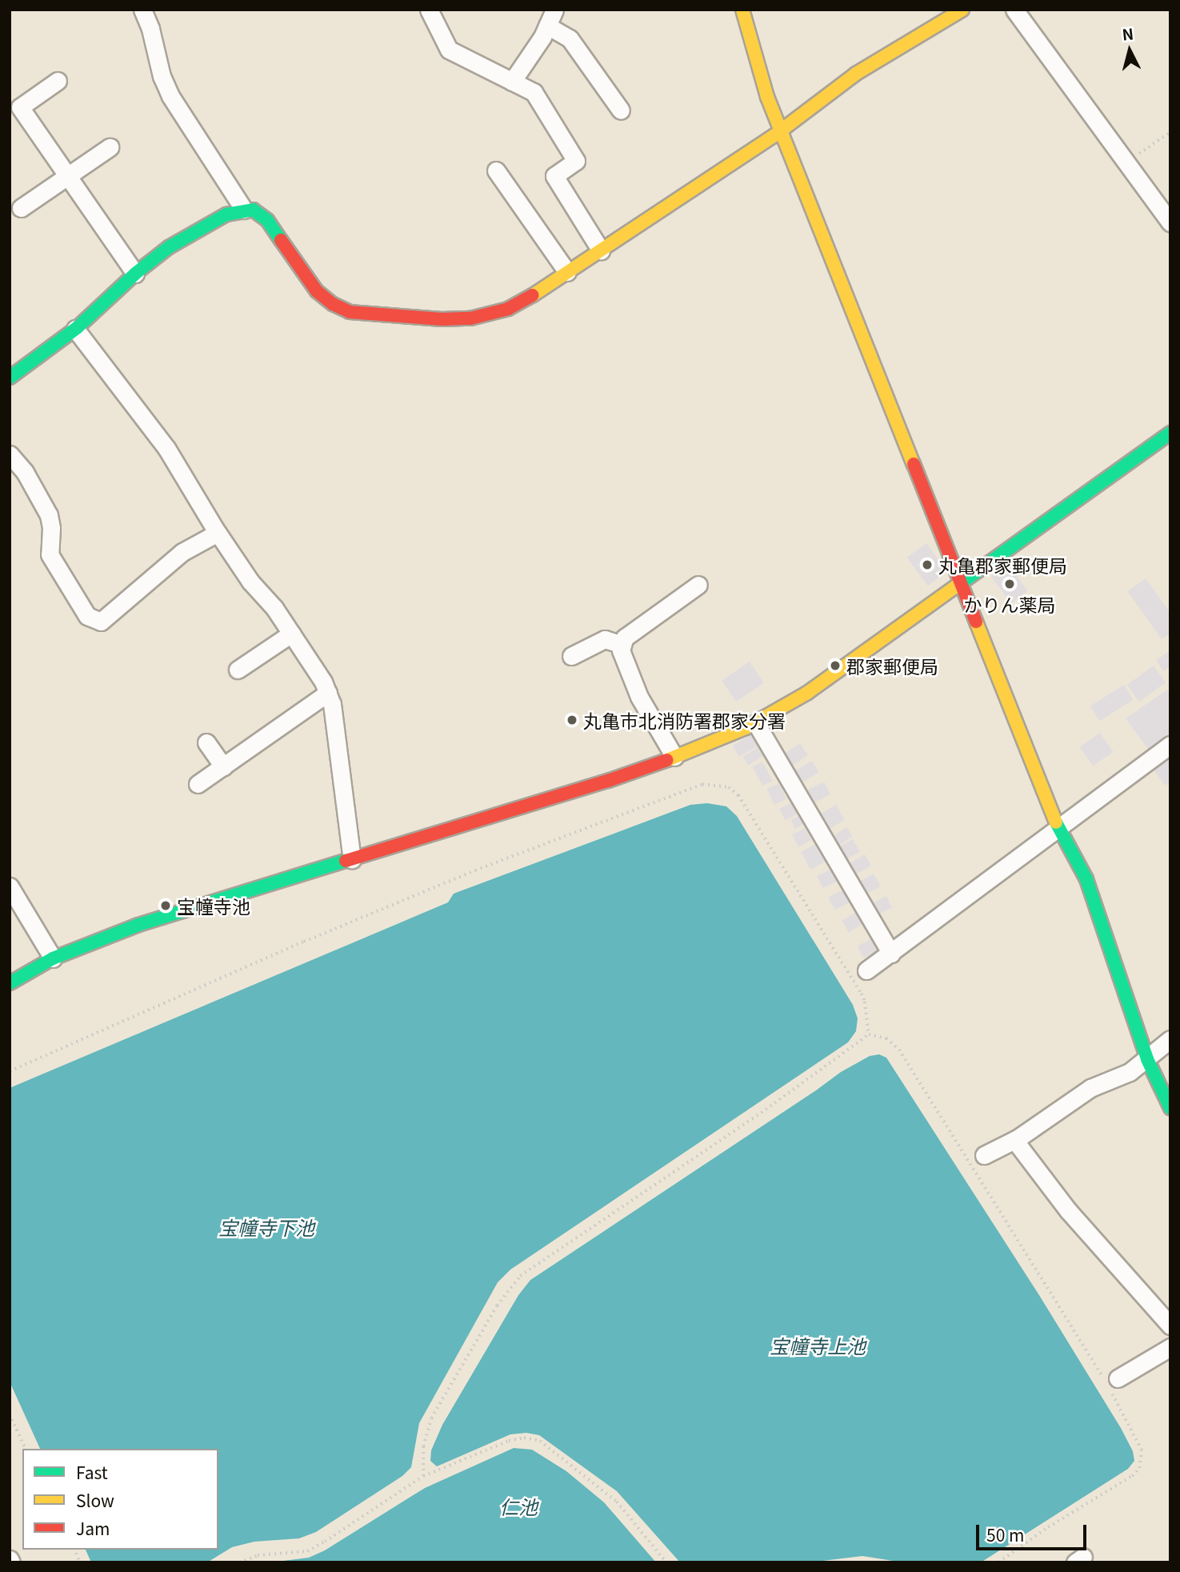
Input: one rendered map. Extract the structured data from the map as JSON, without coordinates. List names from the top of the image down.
{
  "water": ["宝幢寺下池", "宝幢寺上池", "仁池"],
  "places": [
    "丸亀郡家郵便局",
    "かりん薬局",
    "郡家郵便局",
    "丸亀市北消防署郡家分署",
    "宝幢寺池"
  ],
  "legend": ["Fast", "Slow", "Jam"],
  "scale_bar": "50 m",
  "north": "top"
}
